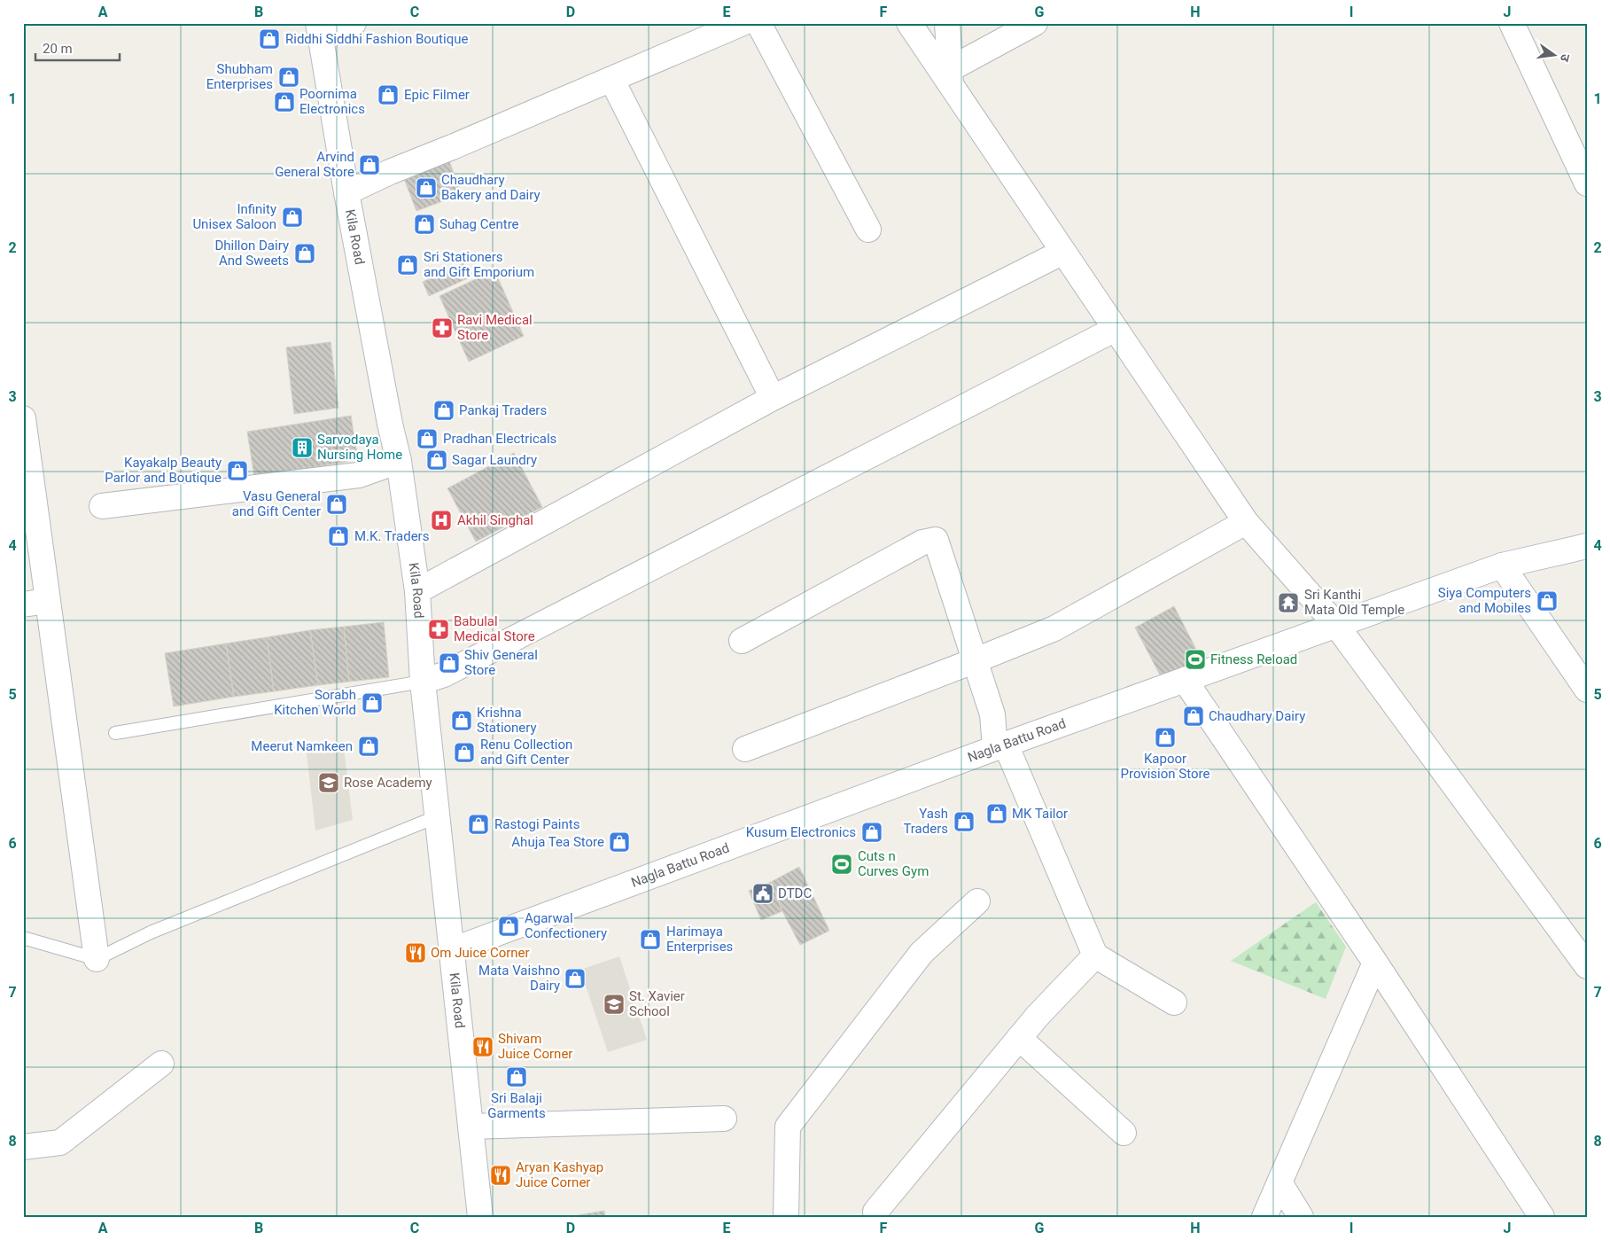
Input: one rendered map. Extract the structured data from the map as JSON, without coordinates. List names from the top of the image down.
{
  "streets": {
    "street": ["Kila Road", "Nagla Battu Road"]
  },
  "crossings": [
    ["Kila Road", "Nagla Battu Road"]
  ],
  "places": {
    "shop": [
      "Riddhi Siddhi Fashion Boutique",
      "Shubham Enterprises",
      "Epic Filmer",
      "Poornima Electronics",
      "Arvind General Store",
      "Chaudhary Bakery and Dairy",
      "Infinity Unisex Saloon",
      "Suhag Centre",
      "Dhillon Dairy And Sweets",
      "Sri Stationers and Gift Emporium",
      "Pankaj Traders",
      "Pradhan Electricals",
      "Sagar Laundry",
      "Kayakalp Beauty Parlor and Boutique",
      "Vasu General and Gift Center",
      "M.K. Traders",
      "Siya Computers and Mobiles",
      "Shiv General Store",
      "Sorabh Kitchen World",
      "Chaudhary Dairy",
      "Krishna Stationery",
      "Kapoor Provision Store",
      "Meerut Namkeen",
      "Renu Collection and Gift Center",
      "MK Tailor",
      "Yash Traders",
      "Rastogi Paints",
      "Kusum Electronics",
      "Ahuja Tea Store",
      "Agarwal Confectionery",
      "Harimaya Enterprises",
      "Mata Vaishno Dairy",
      "Sri Balaji Garments"
    ],
    "pharmacy": ["Ravi Medical Store", "Babulal Medical Store"],
    "building": ["Sarvodaya Nursing Home"],
    "hospital": ["Akhil Singhal"],
    "temple": ["Sri Kanthi Mata Old Temple"],
    "sports": ["Fitness Reload", "Cuts n Curves Gym"],
    "school or university": ["Rose Academy", "St. Xavier School"],
    "public building": ["DTDC"],
    "restaurant": ["Om Juice Corner", "Shivam Juice Corner", "Aryan Kashyap Juice Corner"]
  },
  "scale_bar": "20 m",
  "north": "right",
  "grid": {
    "columns": [
      "A",
      "B",
      "C",
      "D",
      "E",
      "F",
      "G",
      "H",
      "I",
      "J"
    ],
    "rows": [
      "1",
      "2",
      "3",
      "4",
      "5",
      "6",
      "7",
      "8"
    ]
  }
}
